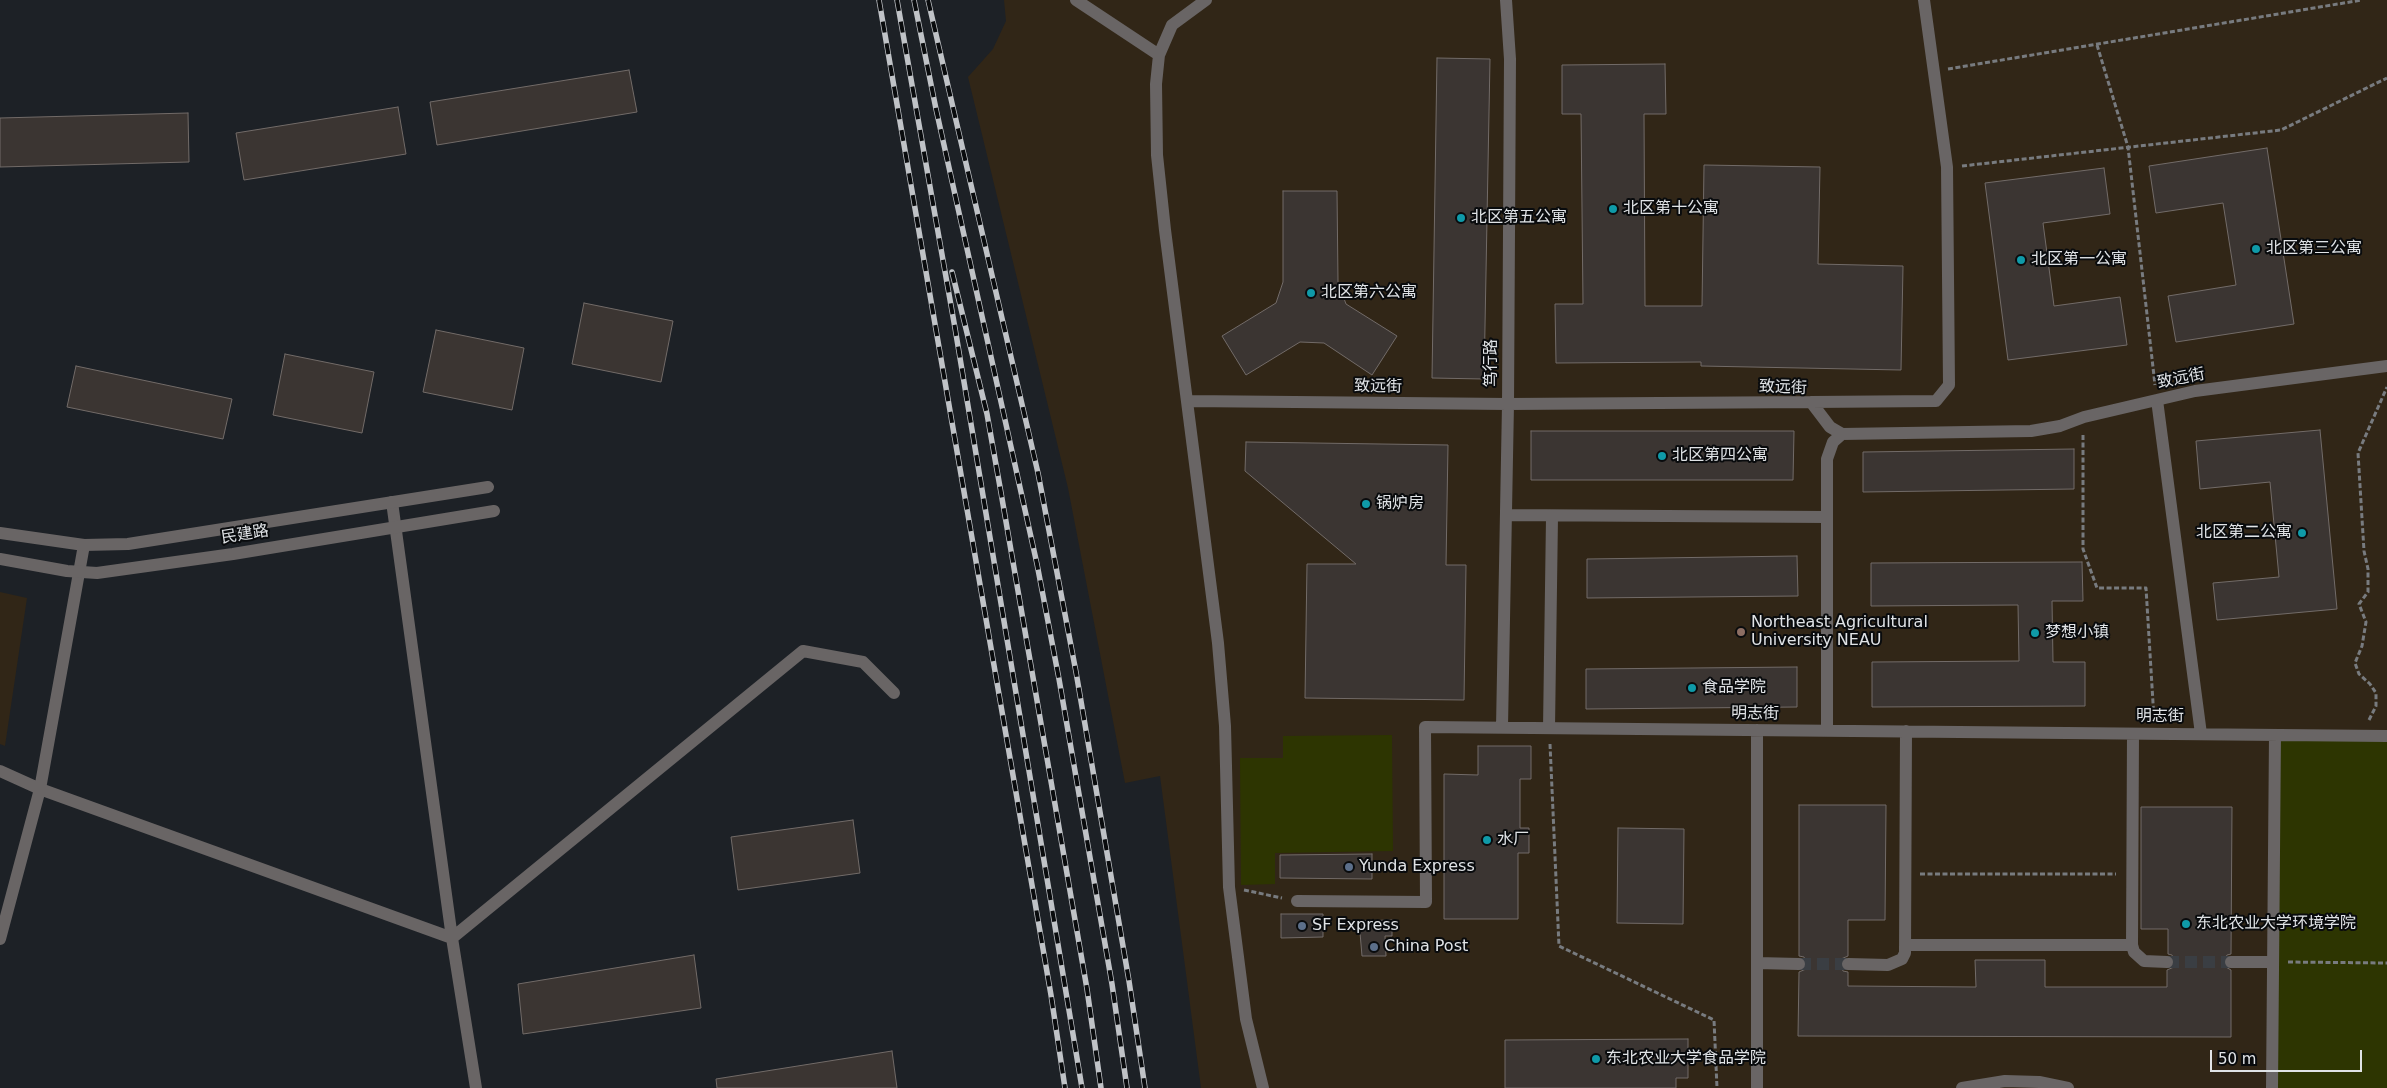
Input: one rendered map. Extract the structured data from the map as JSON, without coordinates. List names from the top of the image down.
{
  "streets": {
    "street": [
      "笃行路",
      "致远街",
      "民建路",
      "明志街"
    ]
  },
  "crossings": [
    ["笃行路", "致远街"],
    ["笃行路", "明志街"]
  ],
  "places": [
    "北区第十公寓",
    "北区第五公寓",
    "北区第三公寓",
    "北区第一公寓",
    "北区第六公寓",
    "北区第四公寓",
    "锅炉房",
    "北区第二公寓",
    "Northeast Agricultural University NEAU",
    "梦想小镇",
    "食品学院",
    "水厂",
    "Yunda Express",
    "东北农业大学环境学院",
    "SF Express",
    "China Post",
    "东北农业大学食品学院"
  ],
  "scale_bar": "50 m"
}
